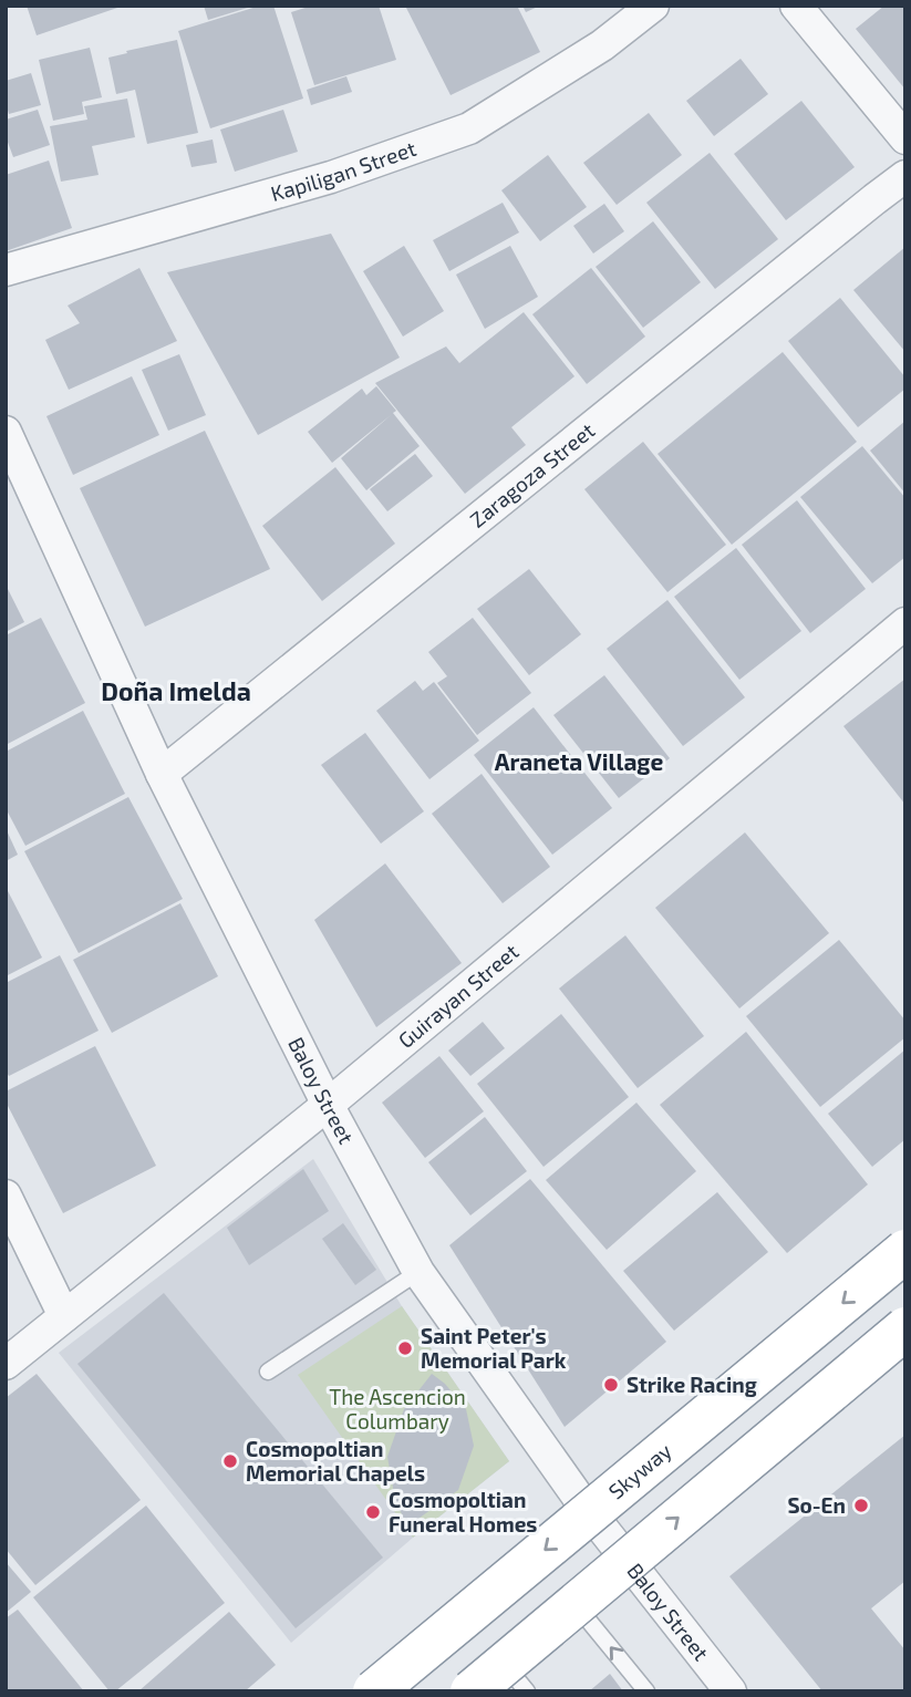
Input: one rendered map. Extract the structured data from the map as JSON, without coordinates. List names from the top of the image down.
{
  "streets": {
    "highway": ["Skyway"],
    "street": [
      "Kapiligan Street",
      "Zaragoza Street",
      "Guirayan Street",
      "Baloy Street"
    ]
  },
  "crossings": [
    ["Zaragoza Street", "Baloy Street"],
    ["Guirayan Street", "Baloy Street"]
  ],
  "districts": ["Doña Imelda", "Araneta Village"],
  "parks": ["The Ascencion Columbary"],
  "places": [
    "Saint Peter's Memorial Park",
    "Strike Racing",
    "Cosmopoltian Memorial Chapels",
    "So-En",
    "Cosmopoltian Funeral Homes"
  ]
}
